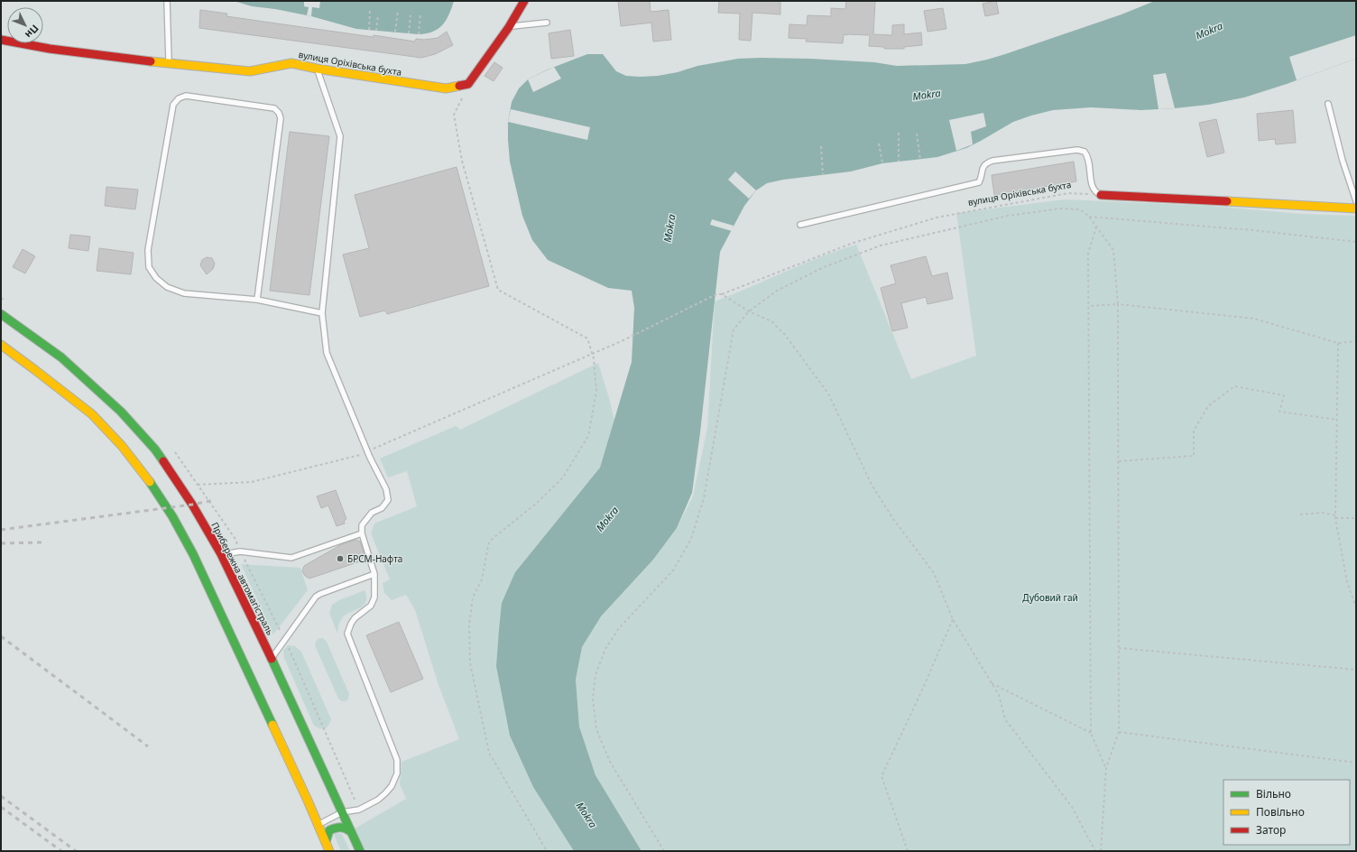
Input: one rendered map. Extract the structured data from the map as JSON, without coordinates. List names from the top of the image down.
{
  "streets": {
    "main road": ["вулиця Оріхівська бухта", "Прибережна автомагістраль"]
  },
  "water": ["Mokra"],
  "parks": ["Дубовий гай"],
  "places": ["БРСМ-Нафта"],
  "legend": ["Вільно", "Повільно", "Затор"],
  "north": "bottom right"
}
